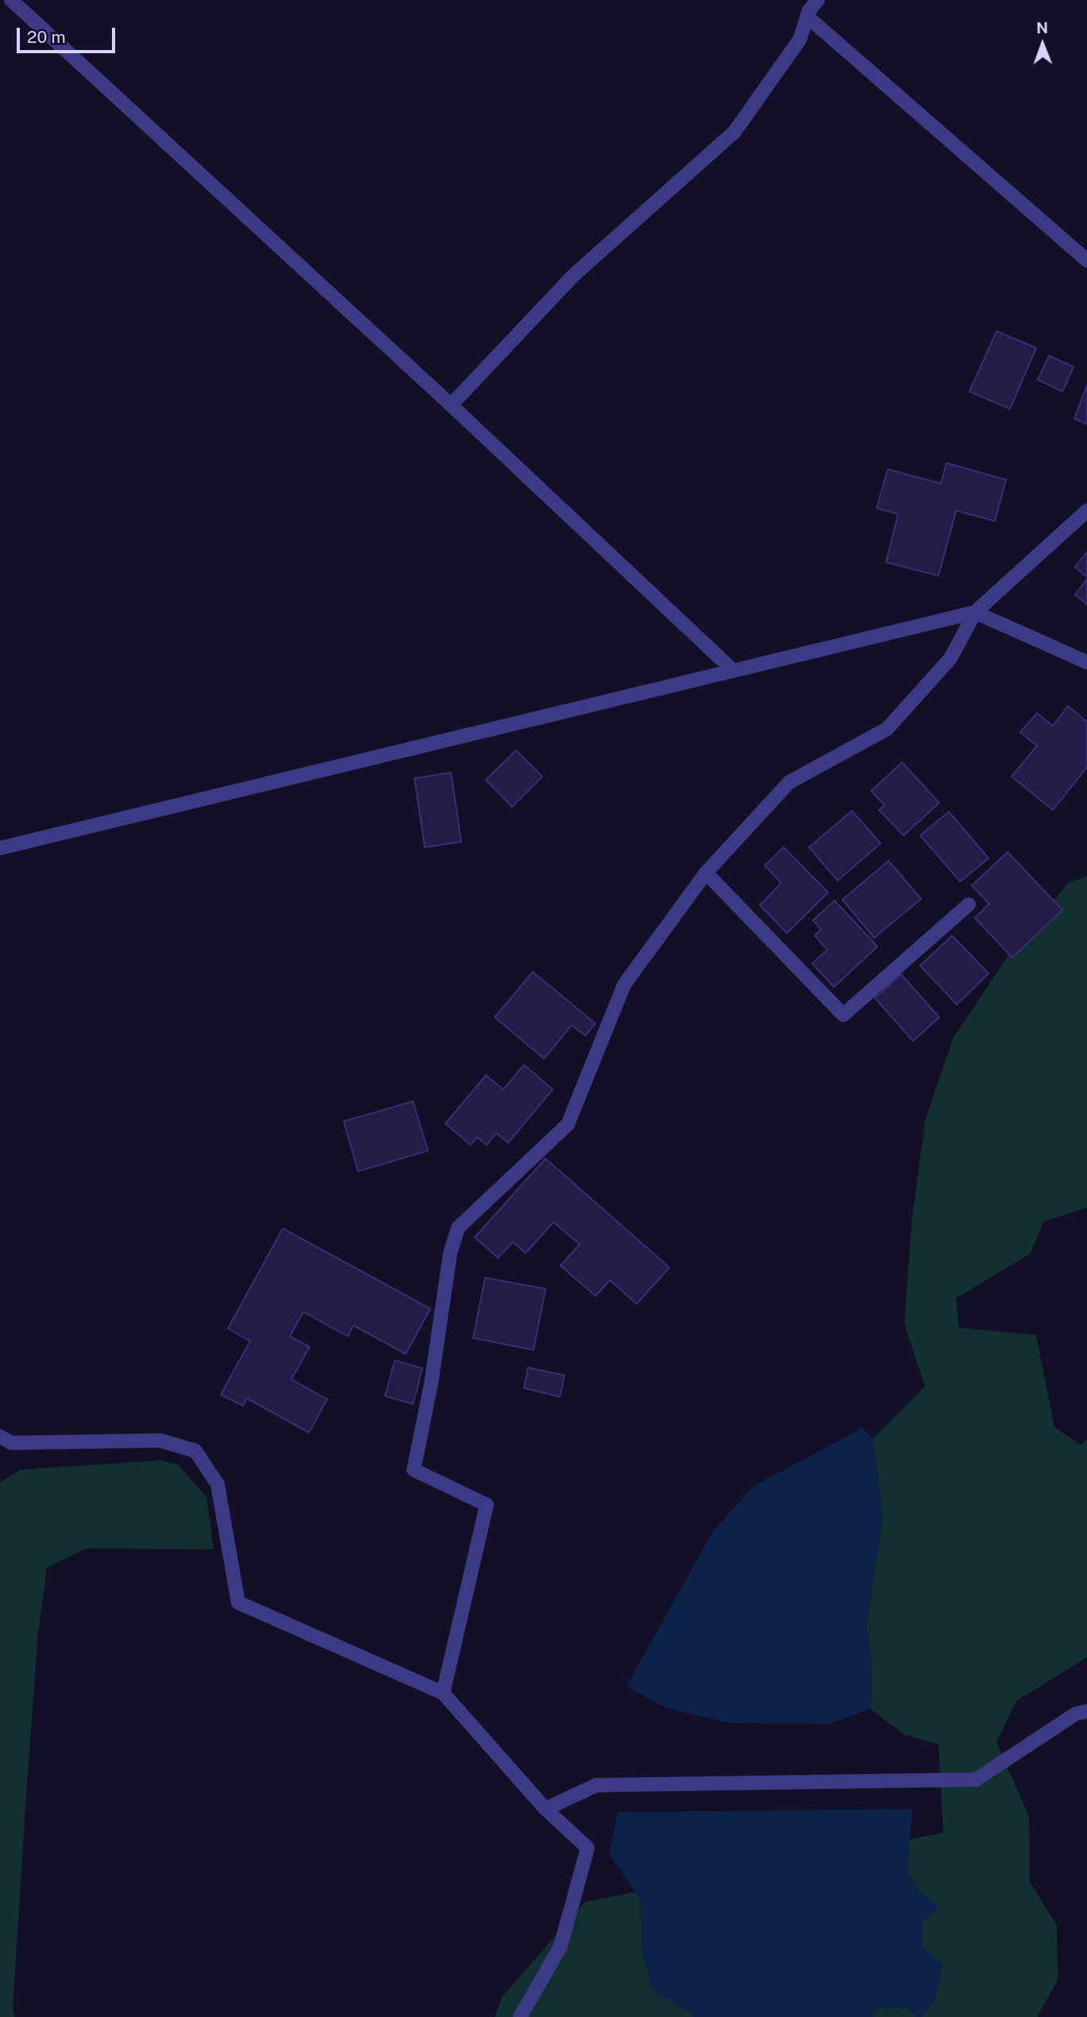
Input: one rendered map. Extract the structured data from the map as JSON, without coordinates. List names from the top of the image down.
{
  "scale_bar": "20 m",
  "north": "top"
}
